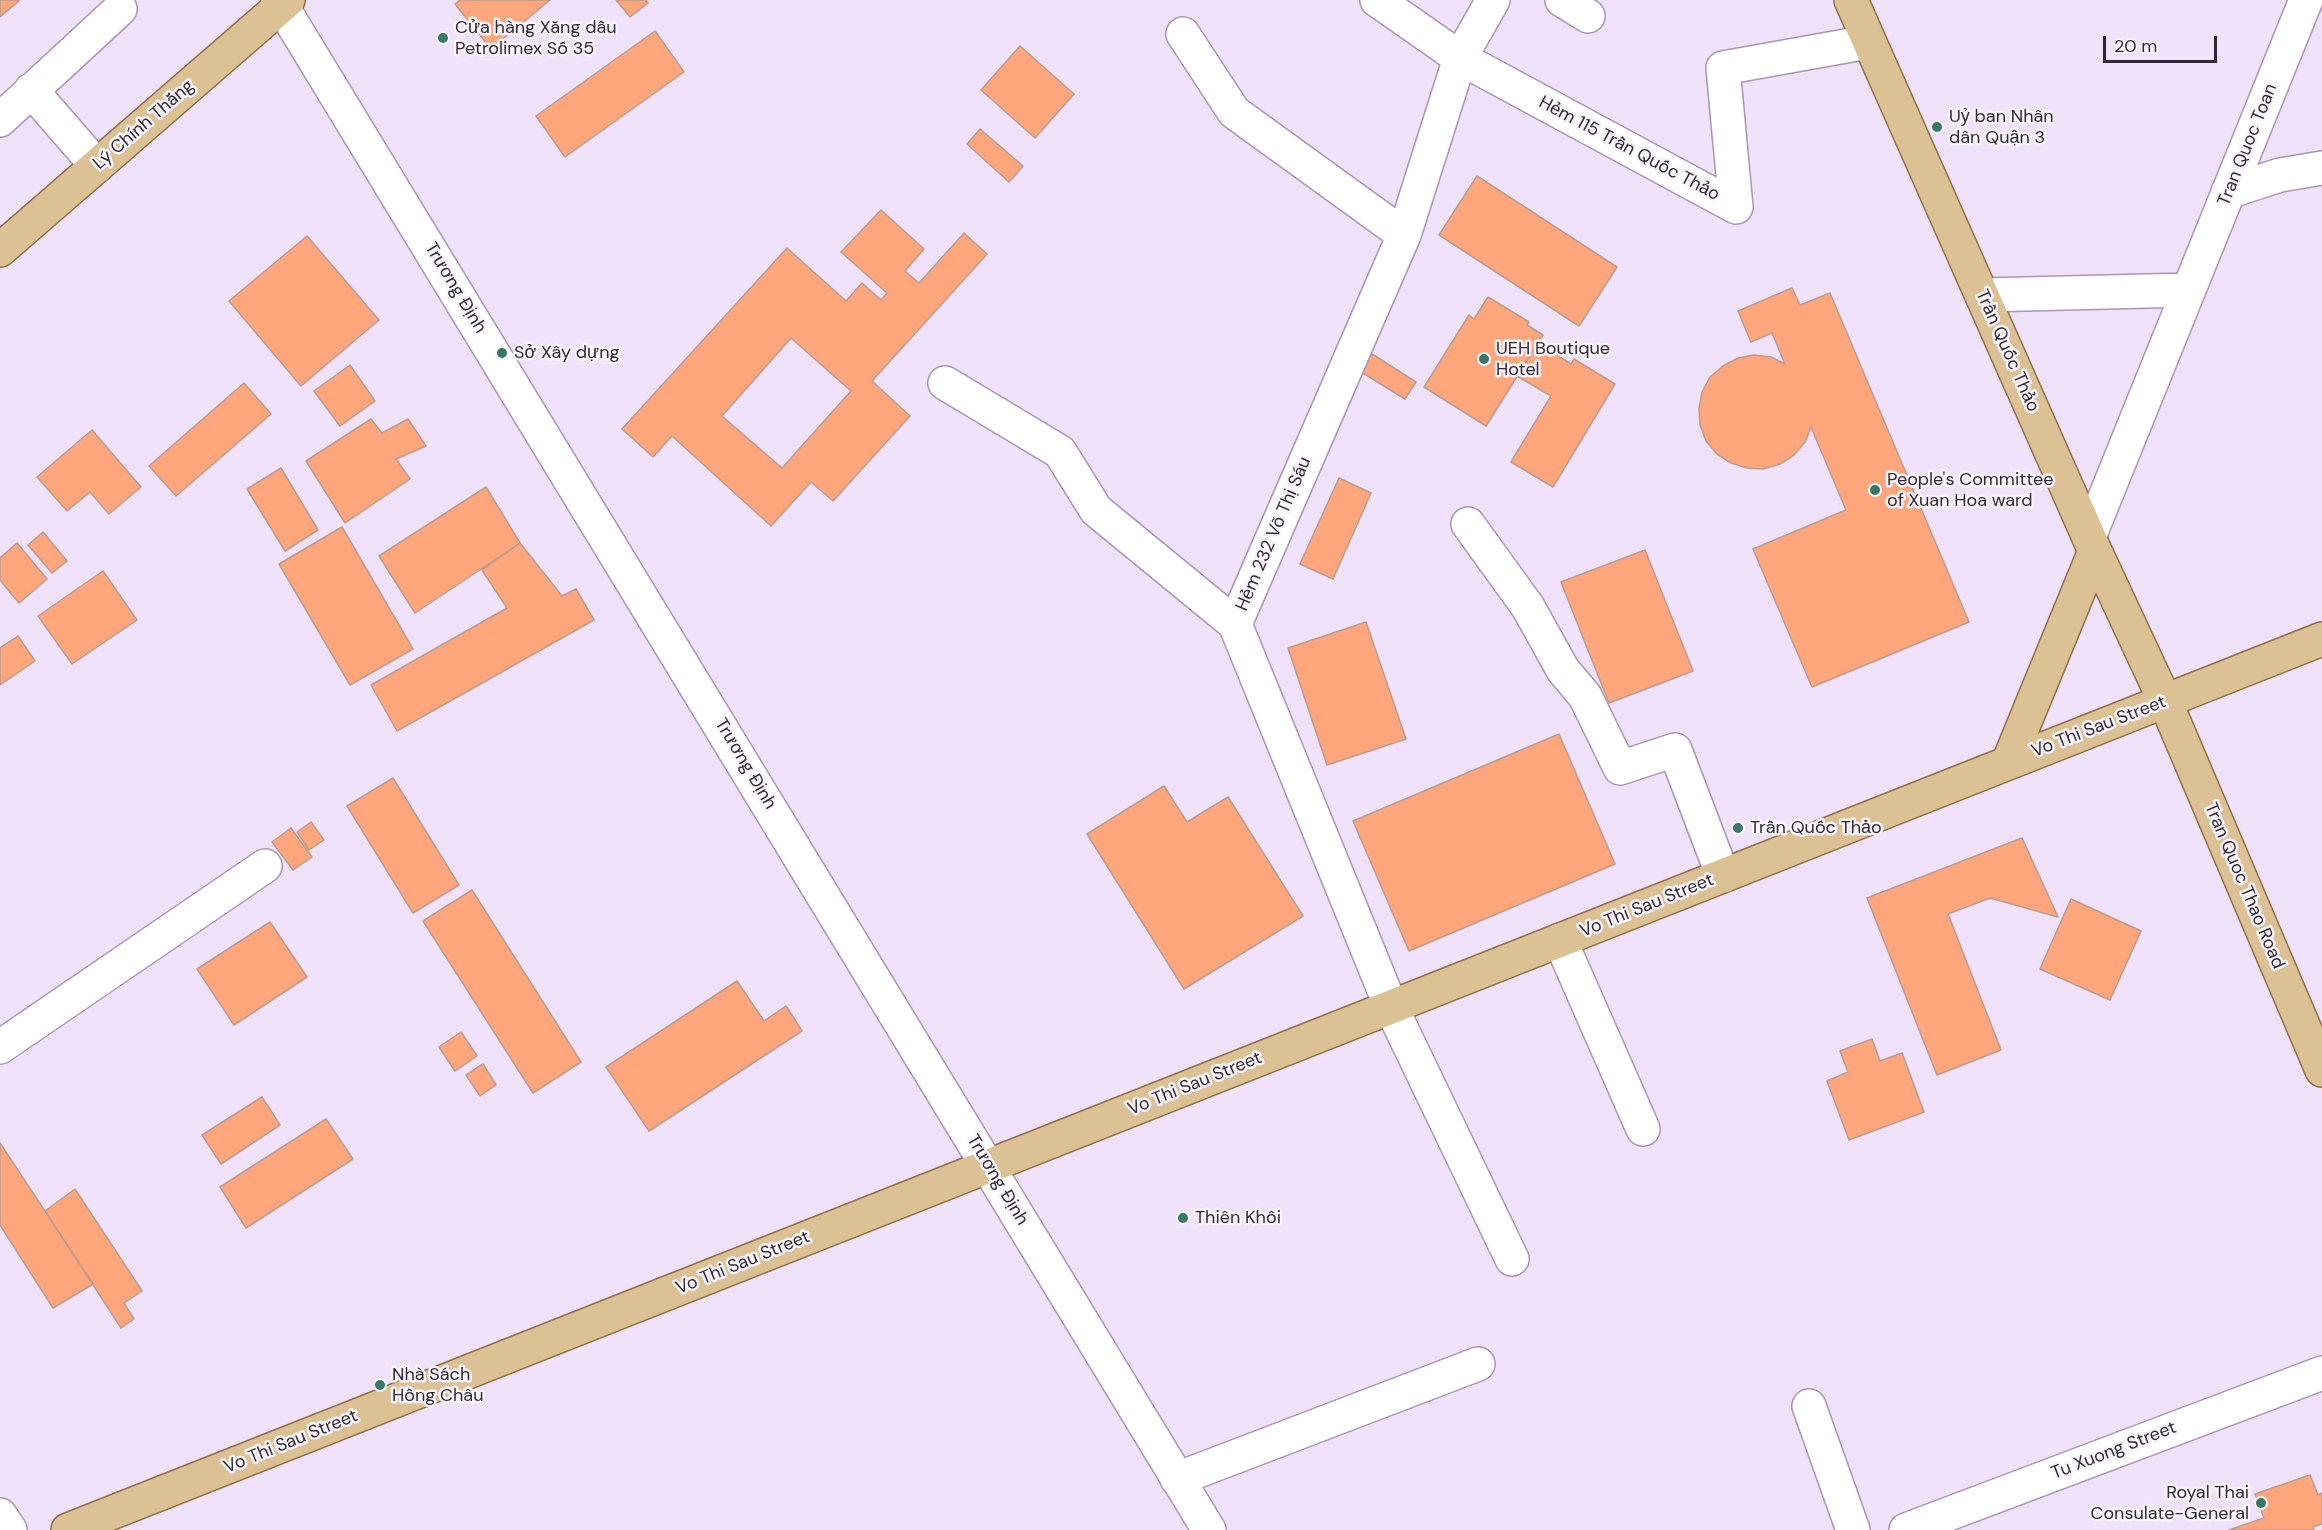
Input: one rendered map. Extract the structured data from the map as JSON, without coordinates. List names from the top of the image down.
{
  "streets": {
    "main road": [
      "Lý Chính Thắng",
      "Trần Quốc Thảo",
      "Vo Thi Sau Street",
      "Tran Quoc Thao Road"
    ],
    "street": [
      "Tran Quoc Toan",
      "Hẻm 115 Trần Quốc Thảo",
      "Trương Định",
      "Hẻm 232 Võ Thị Sáu",
      "Tu Xuong Street"
    ]
  },
  "crossings": [
    ["Lý Chính Thắng", "Trương Định"],
    ["Tran Quoc Toan", "Trần Quốc Thảo"],
    ["Hẻm 115 Trần Quốc Thảo", "Trần Quốc Thảo"],
    ["Hẻm 115 Trần Quốc Thảo", "Hẻm 232 Võ Thị Sáu"],
    ["Trương Định", "Vo Thi Sau Street"],
    ["Trần Quốc Thảo", "Vo Thi Sau Street"],
    ["Trần Quốc Thảo", "Tran Quoc Thao Road"],
    ["Hẻm 232 Võ Thị Sáu", "Vo Thi Sau Street"],
    ["Vo Thi Sau Street", "Tran Quoc Thao Road"]
  ],
  "places": [
    "Cửa hàng Xăng dầu Petrolimex Số 35",
    "Uỷ ban Nhân dân Quận 3",
    "Sở Xây dựng",
    "UEH Boutique Hotel",
    "People's Committee of Xuan Hoa ward",
    "Trần Quốc Thảo",
    "Thiên Khôi",
    "Nhà Sách Hồng Châu",
    "Royal Thai Consulate-General"
  ],
  "scale_bar": "20 m"
}
